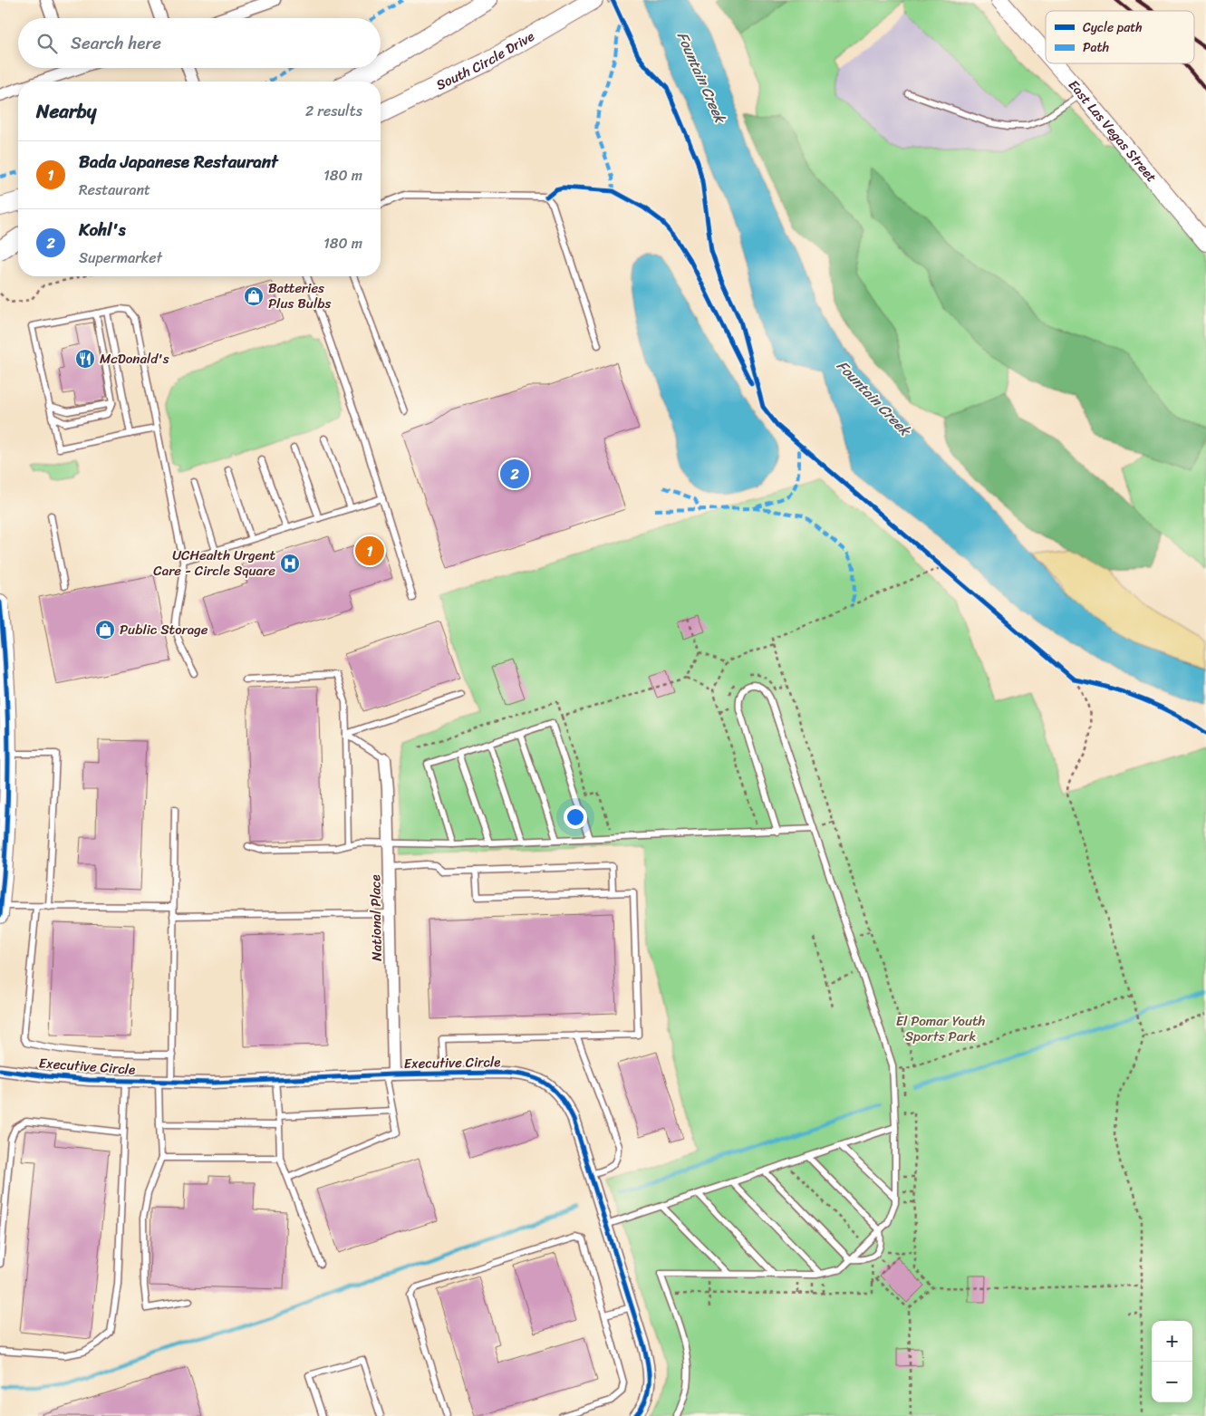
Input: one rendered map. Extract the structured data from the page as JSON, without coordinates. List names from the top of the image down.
{
  "streets": {
    "main road": ["South Circle Drive"],
    "street": ["East Las Vegas Street", "National Place", "Executive Circle"]
  },
  "crossings": [
    ["National Place", "Executive Circle"]
  ],
  "water": ["Fountain Creek"],
  "parks": ["El Pomar Youth Sports Park"],
  "places": {
    "shop": ["Batteries Plus Bulbs", "Public Storage"],
    "restaurant": ["McDonald's"],
    "hospital": ["UCHealth Urgent Care - Circle Square"]
  },
  "legend": ["Cycle path", "Path"],
  "page": {
    "search": "Search here",
    "heading": ["Nearby", "2 results"],
    "list": [
      {
        "mark": "1",
        "name": "Bada Japanese Restaurant",
        "note": "Restaurant",
        "value": "180 m"
      },
      {
        "mark": "2",
        "name": "Kohl's",
        "note": "Supermarket",
        "value": "180 m"
      }
    ],
    "pins": ["2", "1"],
    "map_buttons": ["+", "−"]
  }
}
